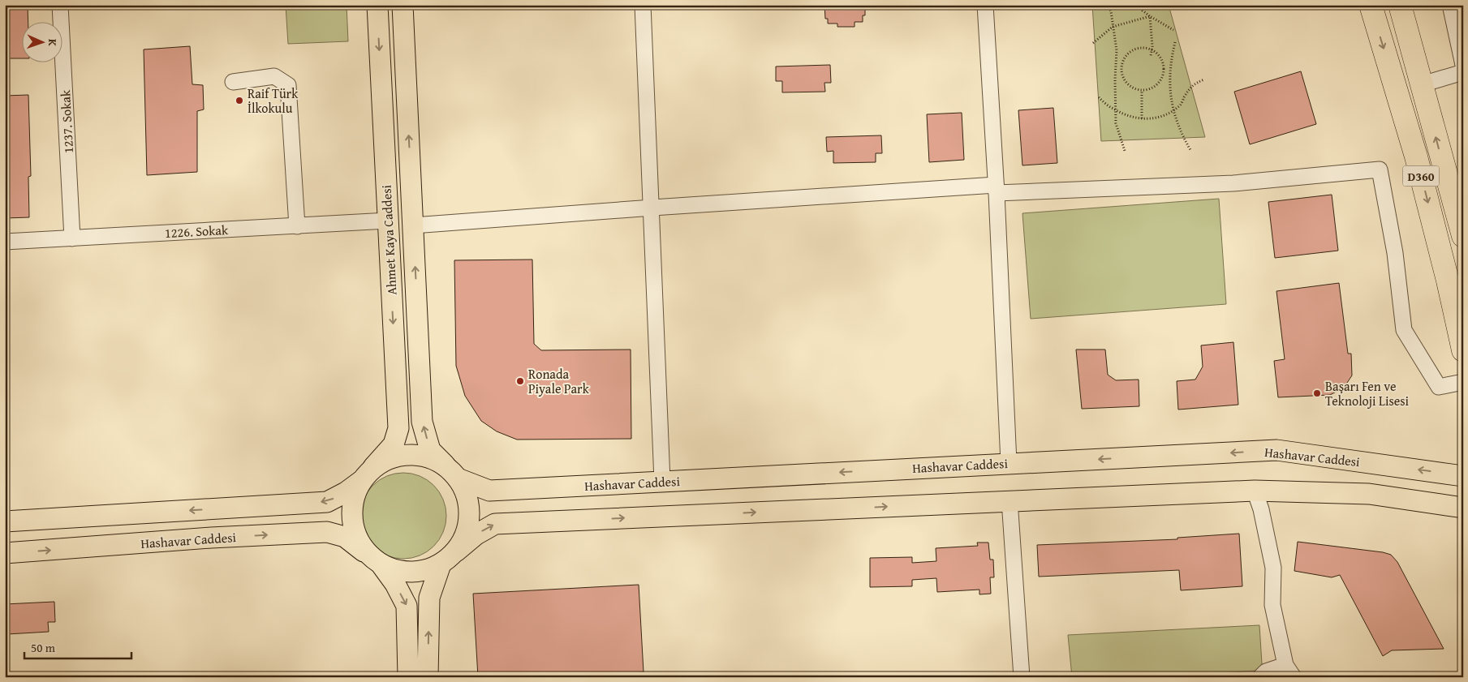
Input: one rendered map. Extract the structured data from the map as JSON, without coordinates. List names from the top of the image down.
{
  "streets": {
    "highway": ["D360"],
    "main road": ["Ahmet Kaya Caddesi", "Hashavar Caddesi"],
    "street": ["1237. Sokak", "1226. Sokak"]
  },
  "crossings": [
    ["1237. Sokak", "1226. Sokak"],
    ["1226. Sokak", "Ahmet Kaya Caddesi"],
    ["Ahmet Kaya Caddesi", "Hashavar Caddesi"]
  ],
  "places": ["Raif Türk İlkokulu", "Ronada Piyale Park", "Başarı Fen ve Teknoloji Lisesi"],
  "scale_bar": "50 m",
  "north": "right"
}
